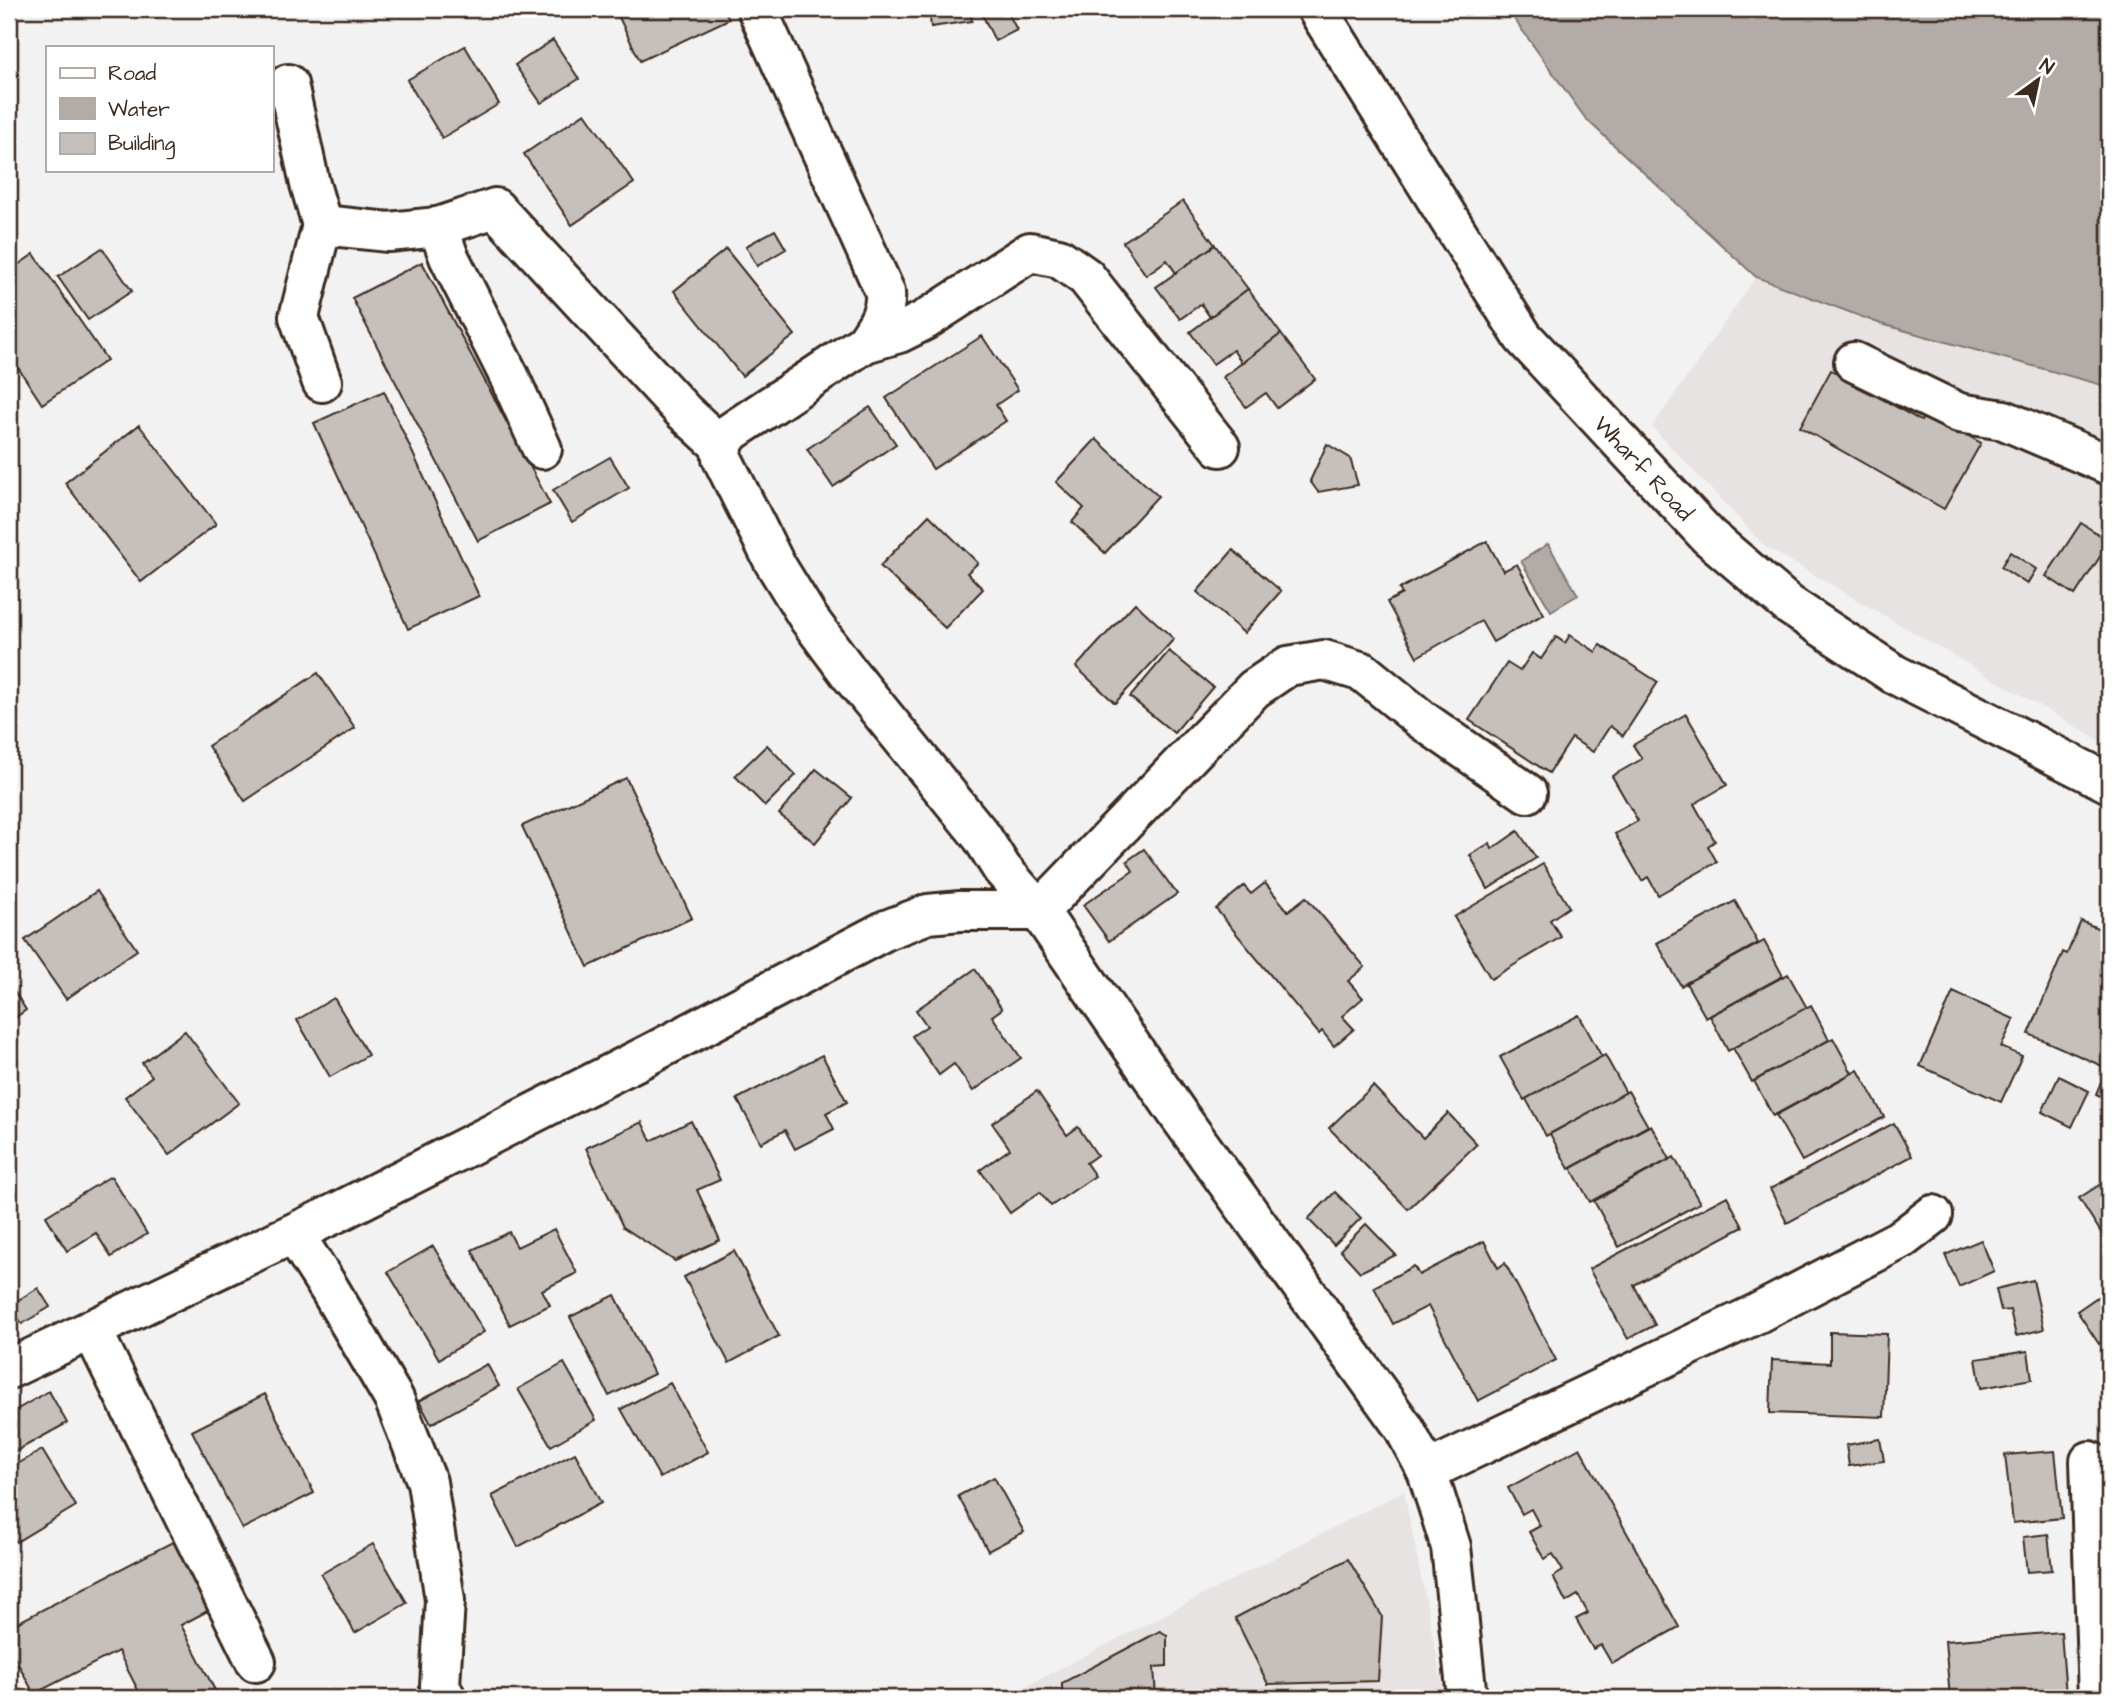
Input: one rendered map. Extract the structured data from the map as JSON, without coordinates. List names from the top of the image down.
{
  "streets": {
    "street": ["Wharf Road"]
  },
  "legend": ["Road", "Water", "Building"],
  "north": "top right"
}
